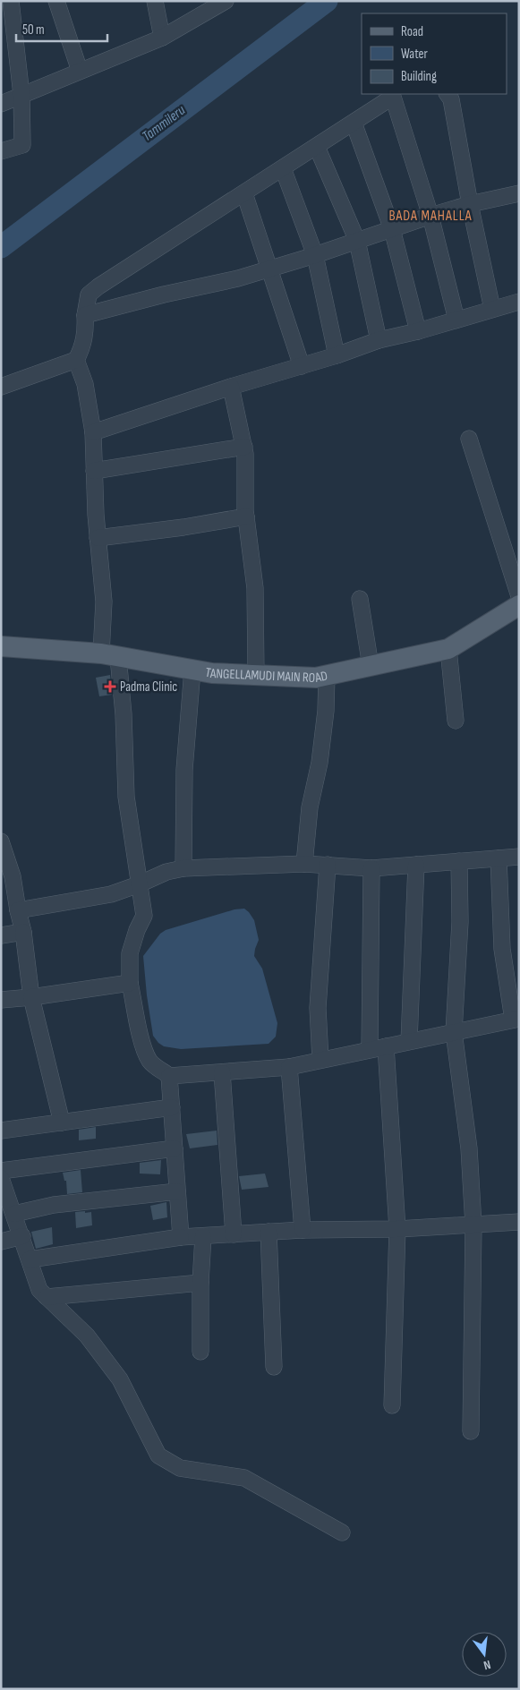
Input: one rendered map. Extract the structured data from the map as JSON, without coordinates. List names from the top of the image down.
{
  "streets": {
    "main road": ["TANGELLAMUDI MAIN ROAD"]
  },
  "districts": ["BADA MAHALLA"],
  "water": ["Tammileru"],
  "places": {
    "health": ["Padma Clinic"]
  },
  "legend": ["Road", "Water", "Building"],
  "scale_bar": "50 m",
  "north": "bottom"
}
